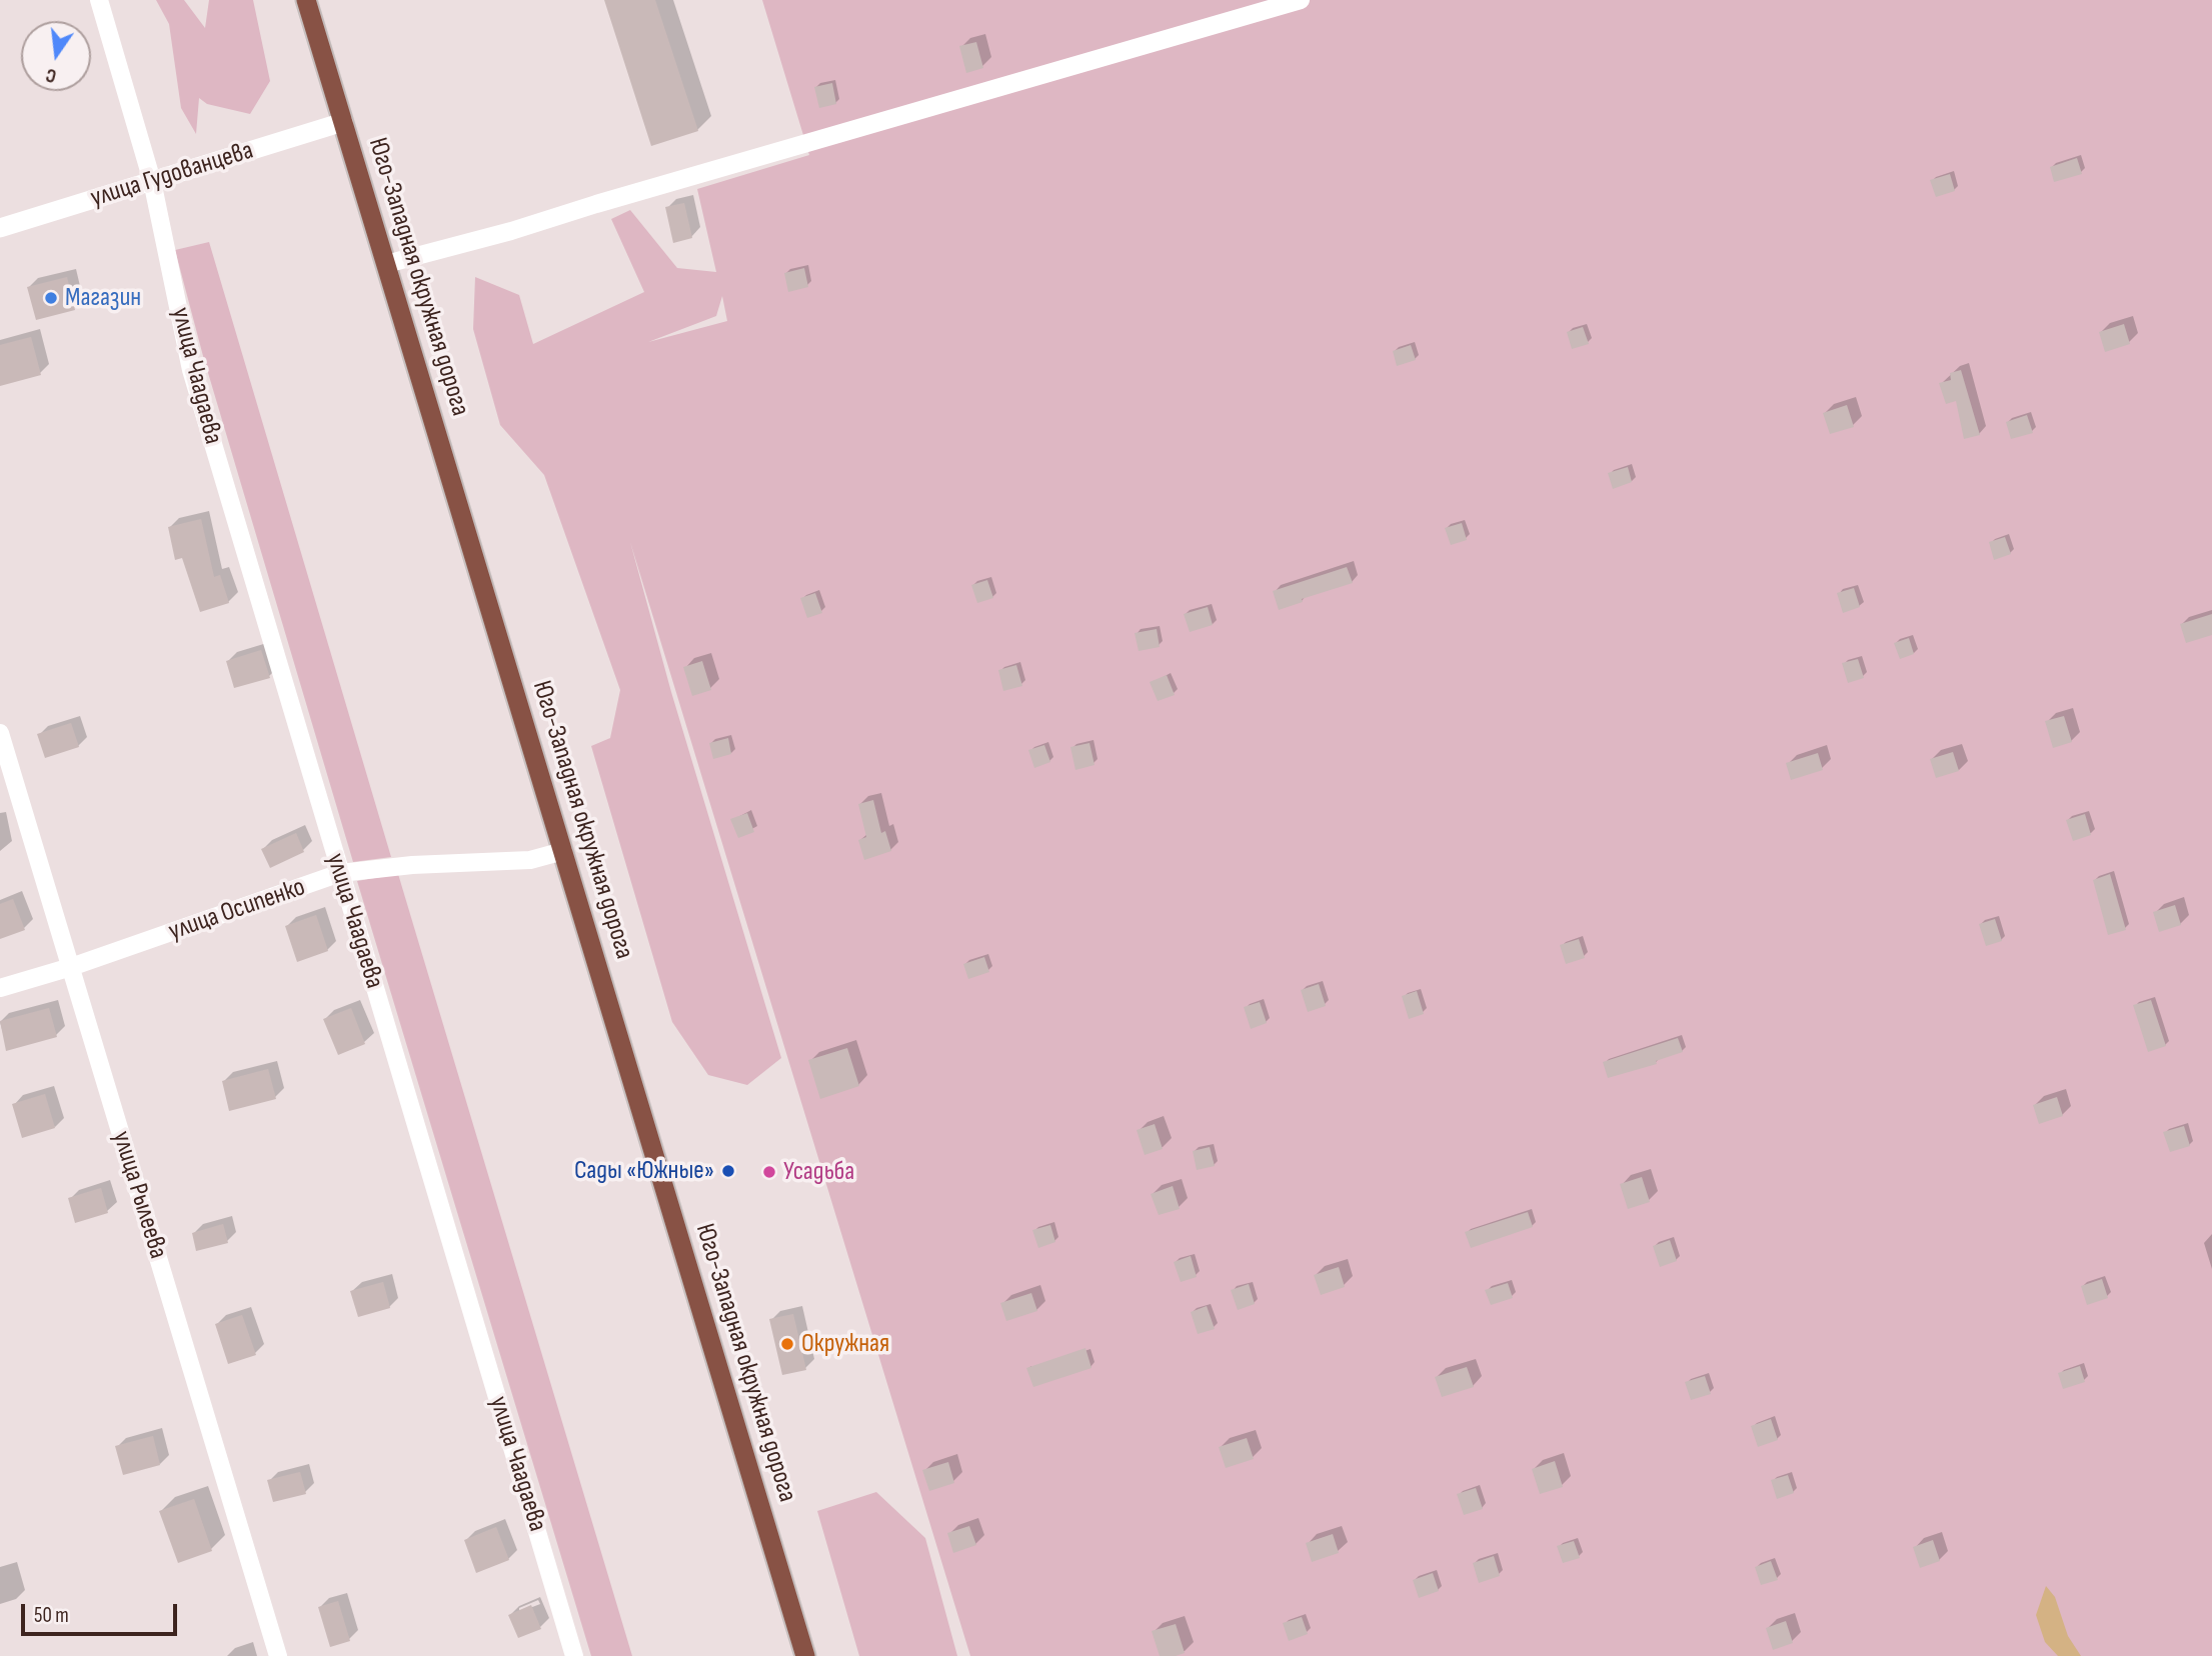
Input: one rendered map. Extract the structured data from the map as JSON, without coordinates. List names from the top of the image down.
{
  "streets": {
    "highway": ["Юго-Западная окружная дорога"],
    "street": [
      "улица Гудованцева",
      "улица Чаадаева",
      "улица Осипенко",
      "улица Рылеева"
    ]
  },
  "crossings": [
    ["улица Гудованцева", "Юго-Западная окружная дорога"],
    ["улица Гудованцева", "улица Чаадаева"],
    ["Юго-Западная окружная дорога", "улица Осипенко"],
    ["улица Чаадаева", "улица Осипенко"],
    ["улица Осипенко", "улица Рылеева"]
  ],
  "places": [
    "Магазин",
    "Сады «Южные»",
    "Усадьба",
    "Окружная"
  ],
  "scale_bar": "50 m",
  "north": "bottom"
}
